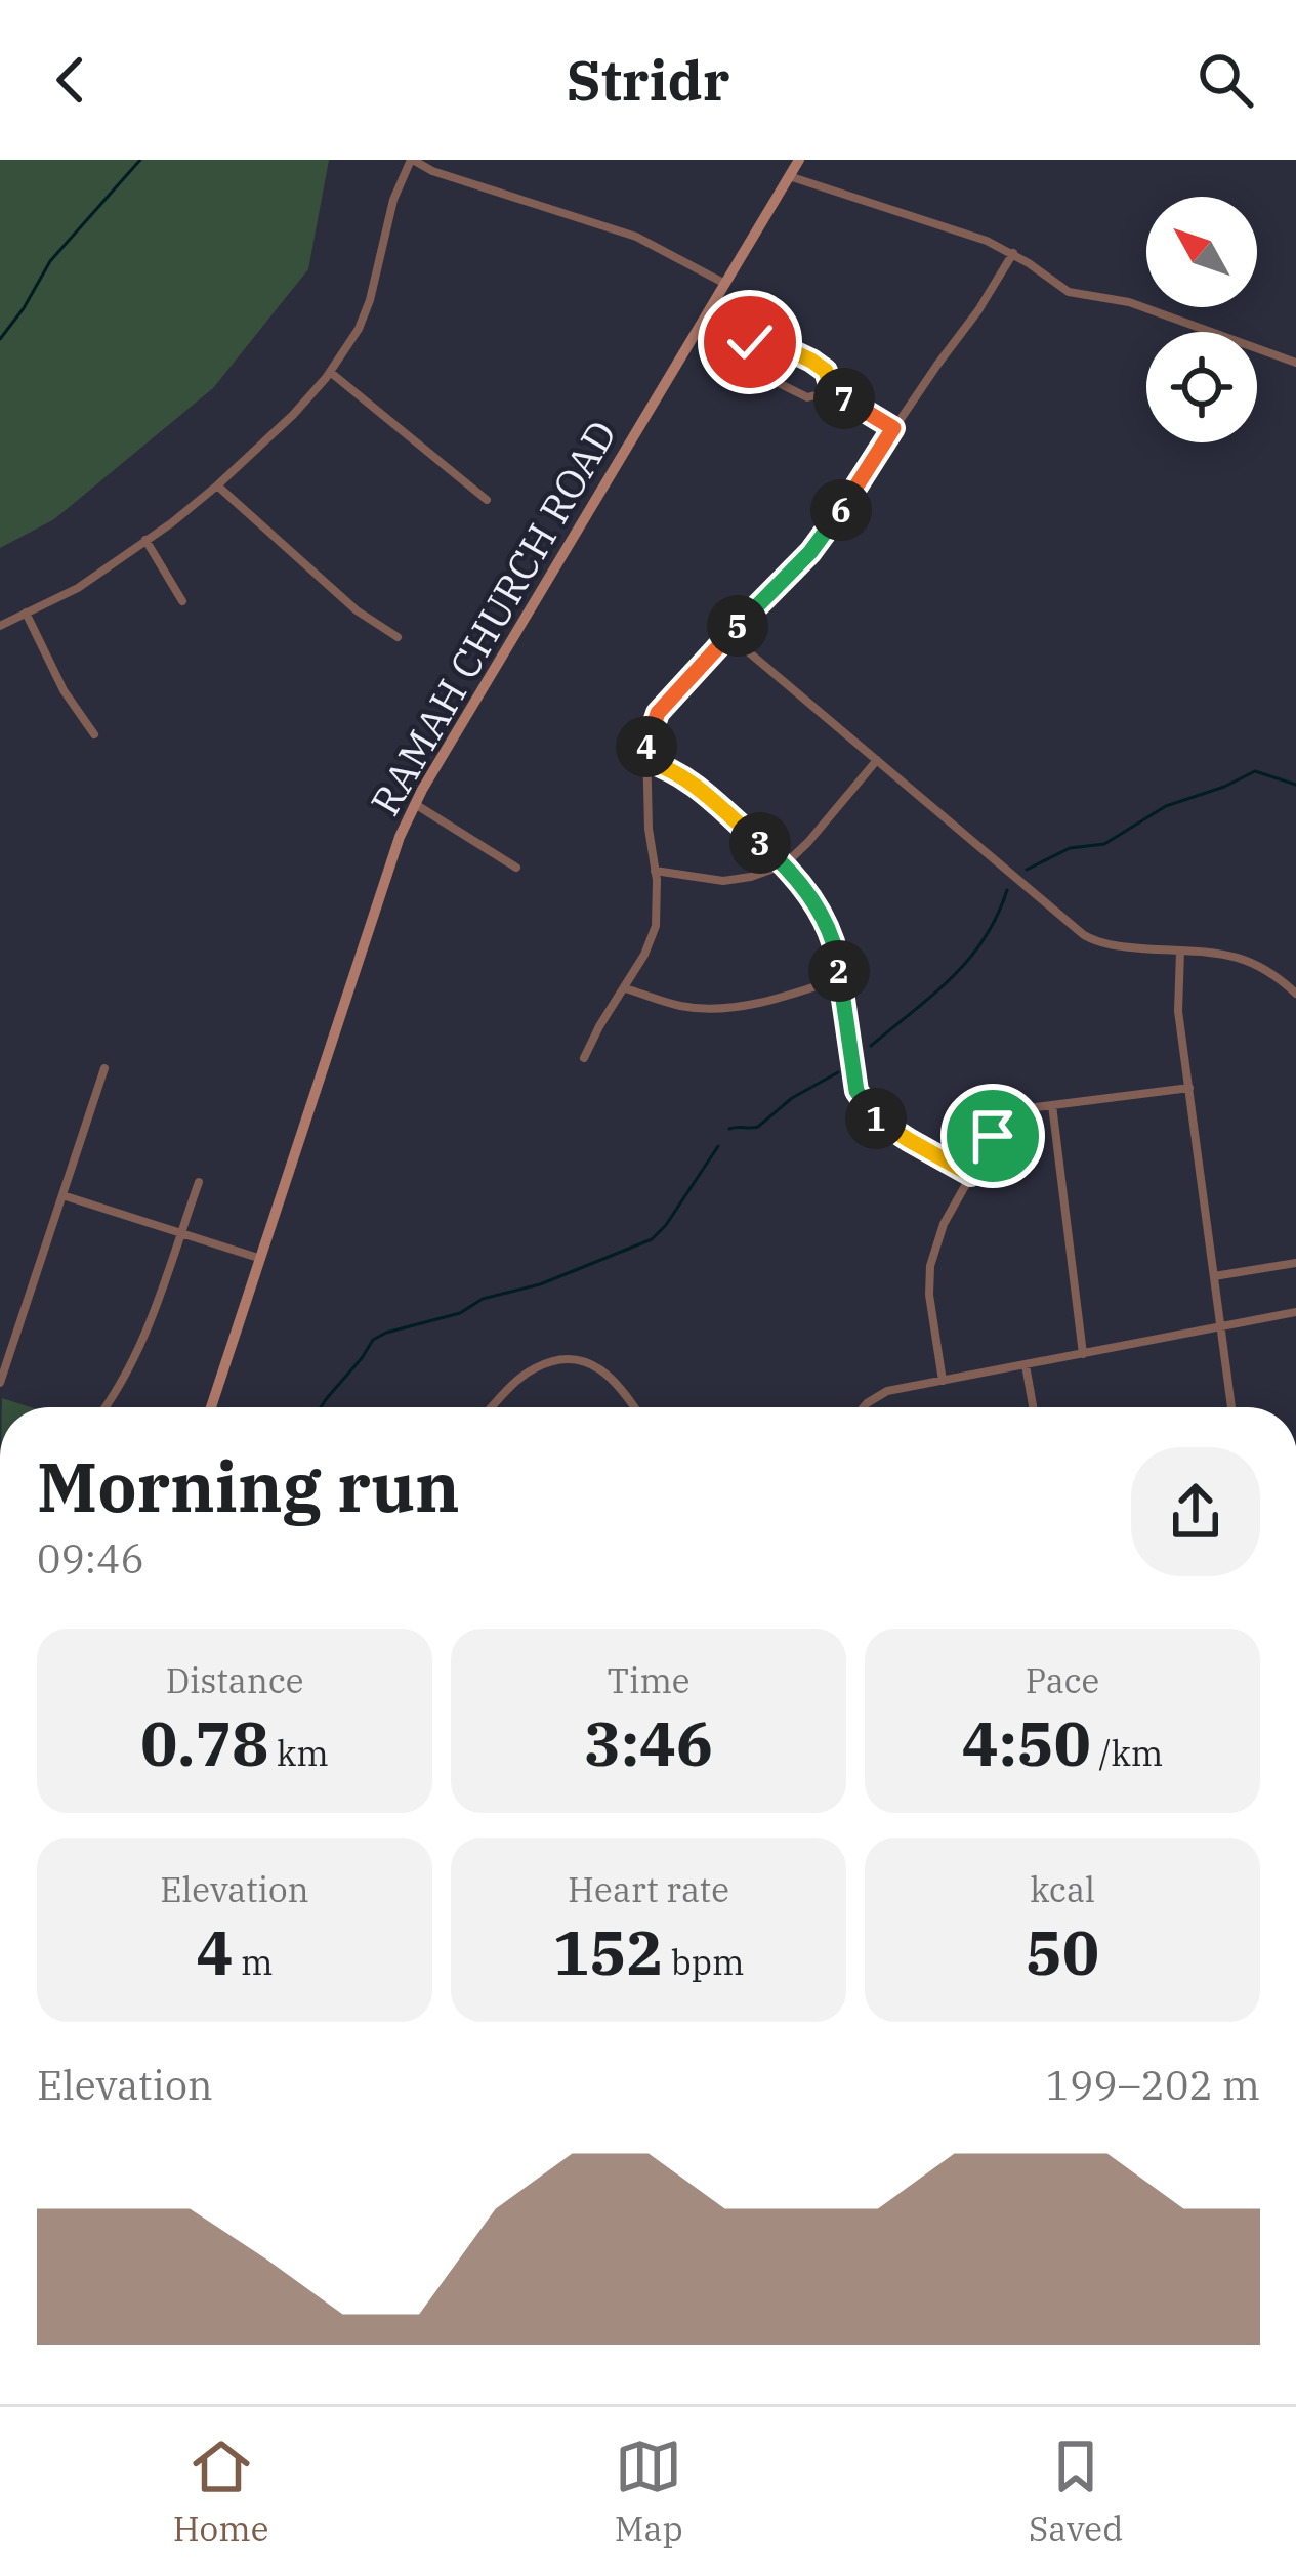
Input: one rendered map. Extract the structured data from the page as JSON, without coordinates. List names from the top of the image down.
{
  "streets": {
    "main road": ["RAMAH CHURCH ROAD"]
  },
  "north": "top left",
  "page": {
    "header": "Stridr",
    "pins": [
      "7",
      "6",
      "5",
      "4",
      "3",
      "2",
      "1"
    ],
    "heading": ["Morning run", "09:46"],
    "stats": [
      ["Distance", "0.78 km"],
      ["Time", "3:46"],
      ["Pace", "4:50 /km"],
      ["Elevation", "4 m"],
      ["Heart rate", "152 bpm"],
      ["kcal", "50"]
    ],
    "chart": ["Elevation", "199–202 m"],
    "tabs": ["Home", "Map", "Saved"]
  }
}
